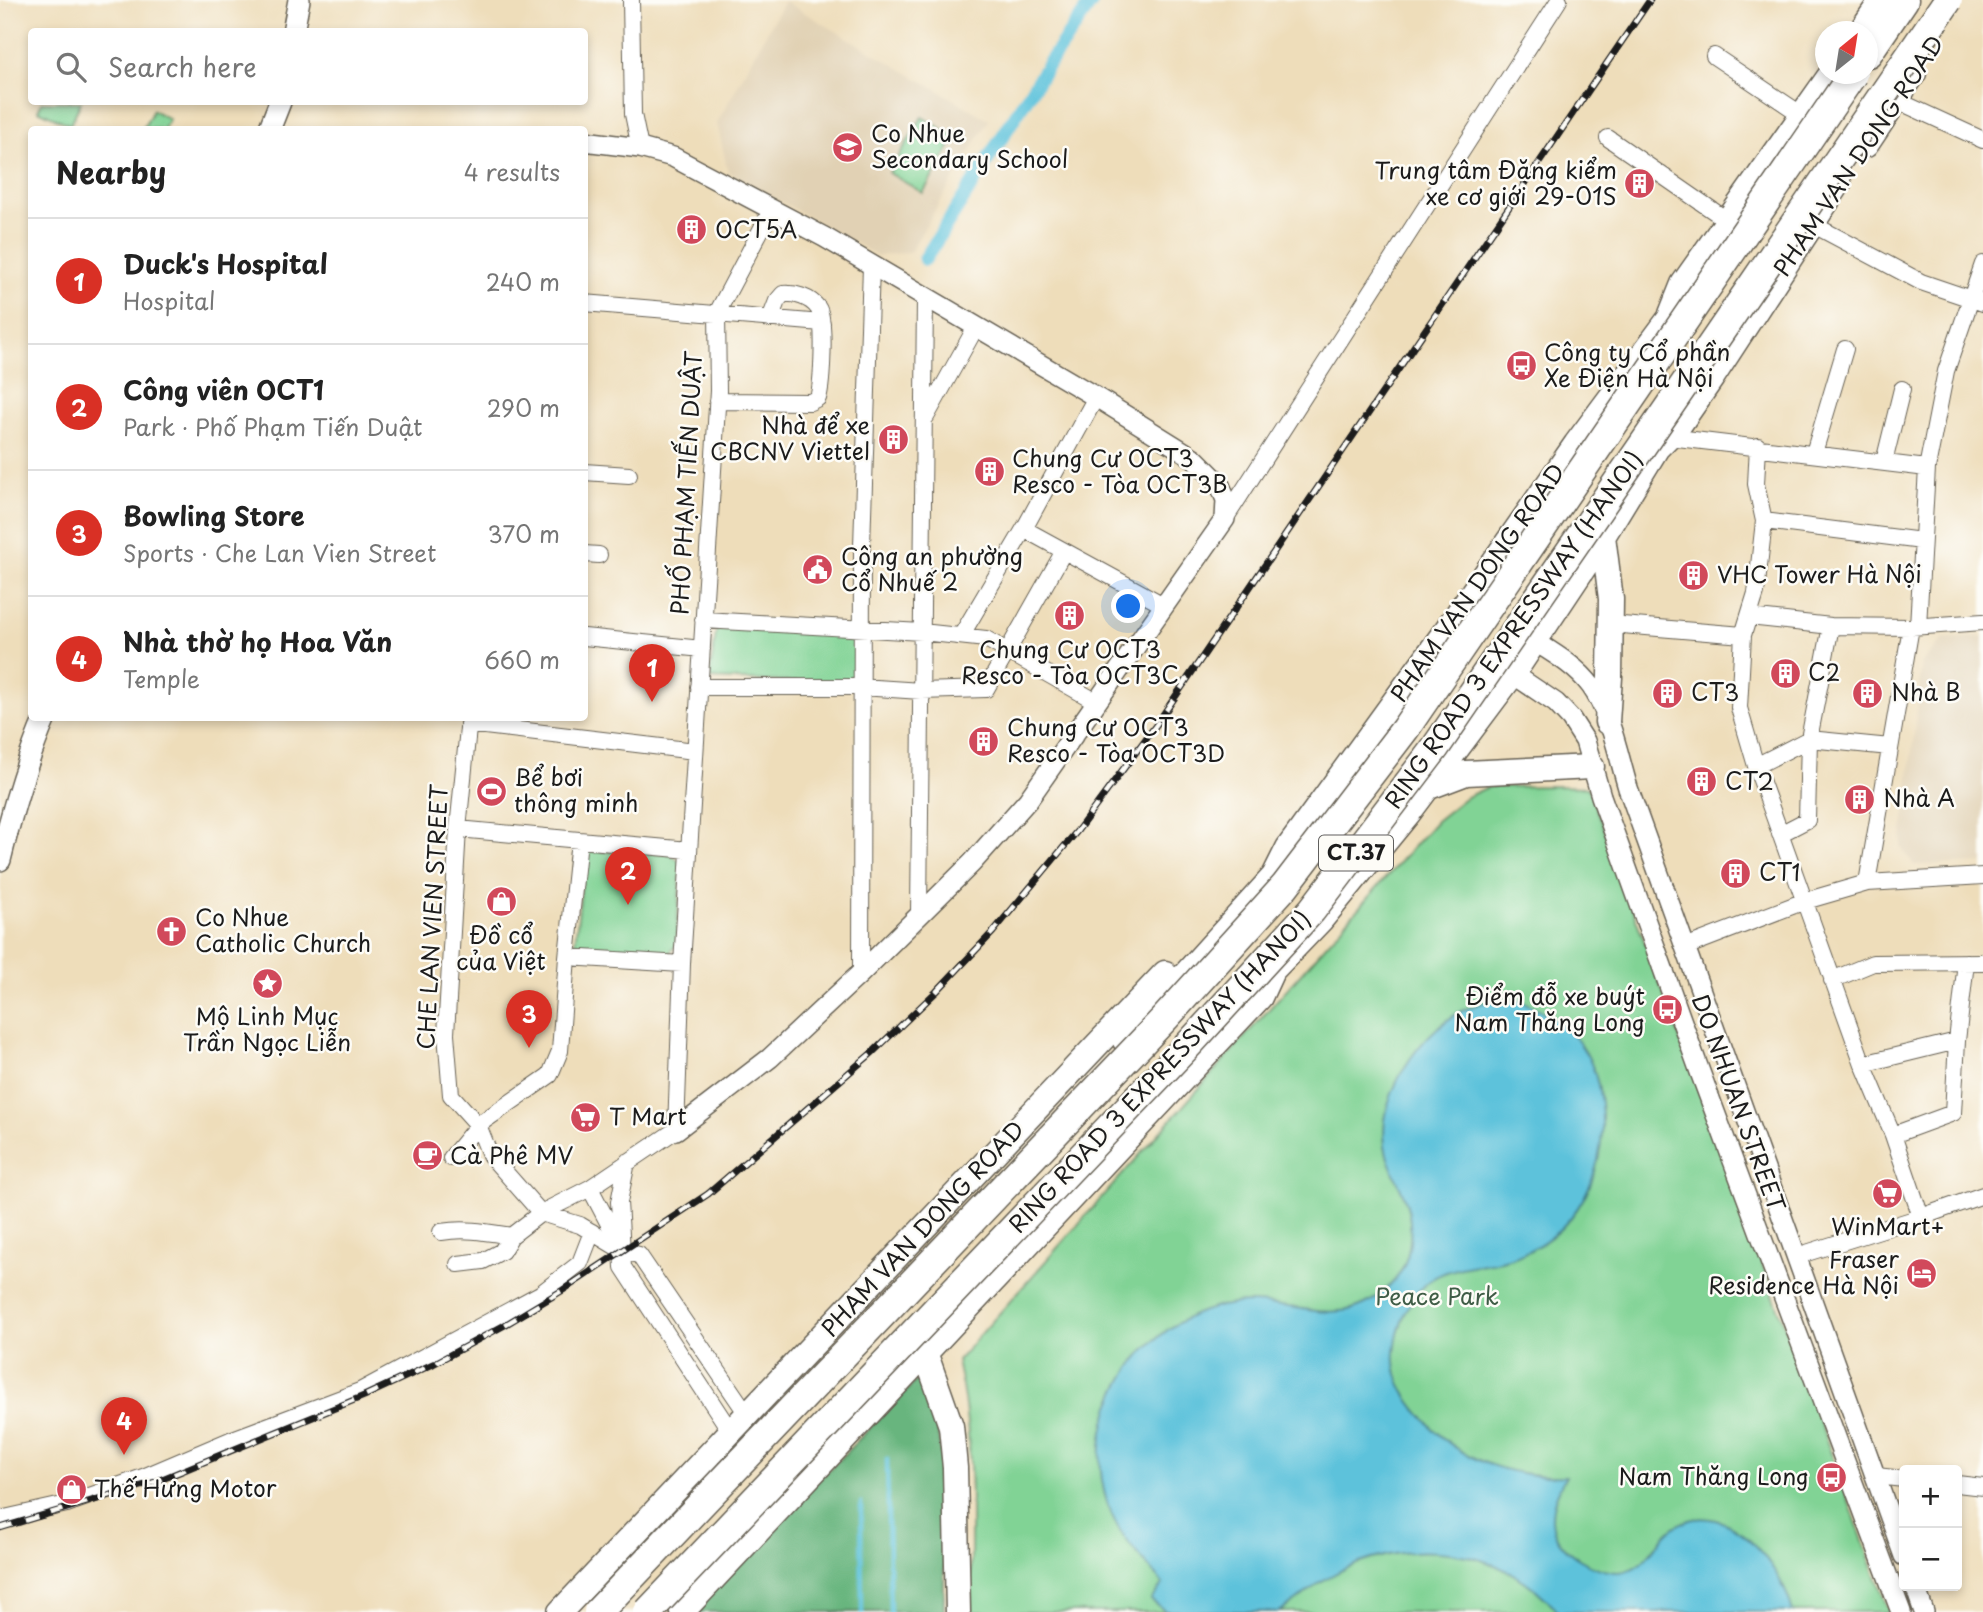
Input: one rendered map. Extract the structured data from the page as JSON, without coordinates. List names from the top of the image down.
{
  "streets": {
    "highway": ["RING ROAD 3 EXPRESSWAY (HANOI)", "CT.37"],
    "main road": ["PHAM VAN DONG ROAD"],
    "street": ["PHỐ PHẠM TIẾN DUẬT", "CHE LAN VIEN STREET", "DO NHUAN STREET"]
  },
  "crossings": [
    ["PHAM VAN DONG ROAD", "RING ROAD 3 EXPRESSWAY (HANOI)"],
    ["PHAM VAN DONG ROAD", "DO NHUAN STREET"]
  ],
  "parks": ["Peace Park"],
  "places": {
    "school or university": ["Co Nhue Secondary School"],
    "building": [
      "Trung tâm Đăng kiểm xe cơ giới 29-01S",
      "OCT5A",
      "Nhà để xe CBCNV Viettel",
      "Chung Cư OCT3 Resco - Tòa OCT3B",
      "VHC Tower Hà Nội",
      "Chung Cư OCT3 Resco - Tòa OCT3C",
      "C2",
      "CT3",
      "Nhà B",
      "Chung Cư OCT3 Resco - Tòa OCT3D",
      "CT2",
      "Nhà A",
      "CT1"
    ],
    "bus stop": ["Công ty Cổ phần Xe Điện Hà Nội", "Điểm đỗ xe buýt Nam Thăng Long", "Nam Thăng Long"],
    "public building": ["Công an phường Cổ Nhuế 2"],
    "sports": ["Bể bơi thông minh"],
    "shop": ["Đồ cổ của Việt", "Thế Hưng Motor"],
    "church": ["Co Nhue Catholic Church"],
    "place": ["Mộ Linh Mục Trần Ngọc Liễn"],
    "supermarket": ["T Mart", "WinMart+"],
    "cafe": ["Cà Phê MV"],
    "hotel": ["Fraser Residence Hà Nội"]
  },
  "north": "top right",
  "page": {
    "search": "Search here",
    "heading": ["Nearby", "4 results"],
    "list": [
      {
        "mark": "1",
        "name": "Duck's Hospital",
        "note": "Hospital",
        "value": "240 m"
      },
      {
        "mark": "2",
        "name": "Công viên OCT1",
        "note": "Park · Phố Phạm Tiến Duật",
        "value": "290 m"
      },
      {
        "mark": "3",
        "name": "Bowling Store",
        "note": "Sports · Che Lan Vien Street",
        "value": "370 m"
      },
      {
        "mark": "4",
        "name": "Nhà thờ họ Hoa Văn",
        "note": "Temple",
        "value": "660 m"
      }
    ],
    "pins": [
      "1",
      "2",
      "3",
      "4"
    ],
    "map_buttons": ["+", "−"]
  }
}
